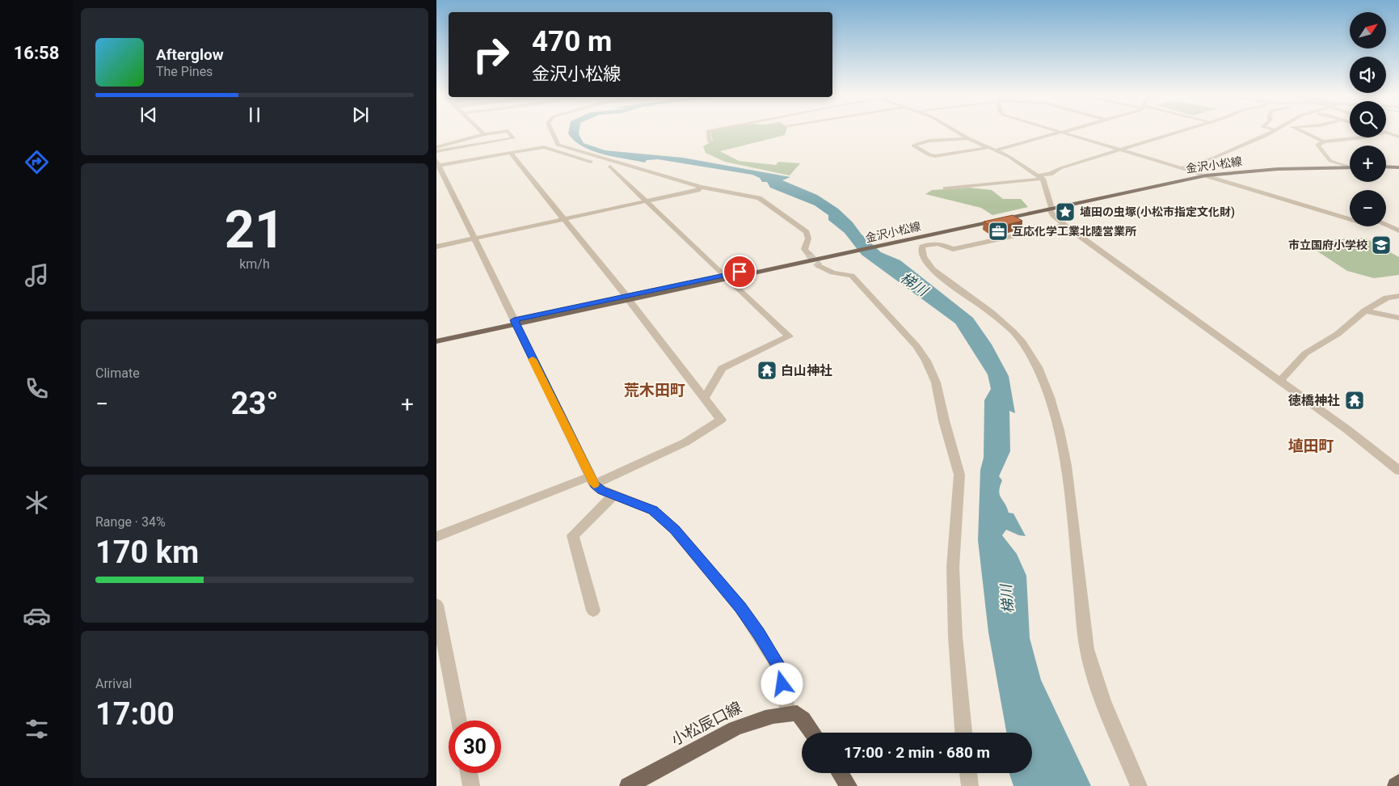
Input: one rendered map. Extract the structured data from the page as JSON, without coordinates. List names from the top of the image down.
{
  "streets": {
    "main road": ["金沢小松線", "小松辰口線"]
  },
  "districts": ["荒木田町", "埴田町"],
  "water": ["梯川"],
  "places": {
    "place": ["埴田の虫塚(小松市指定文化財)"],
    "office": ["互応化学工業北陸営業所"],
    "school or university": ["市立国府小学校"],
    "temple": ["白山神社", "徳橋神社"]
  },
  "north": "top right",
  "page": {
    "tabs": "16:58",
    "map_buttons": ["+", "−"],
    "turn": ["470 m", "金沢小松線"],
    "song": ["Afterglow", "The Pines"],
    "tile": [
      ["21", "km/h"],
      "Climate",
      ["Range · 34%", "170 km"],
      ["Arrival", "17:00"]
    ],
    "heat": ["−", "23°", "+"],
    "limit": "30",
    "trip": "17:00 · 2 min · 680 m"
  }
}
